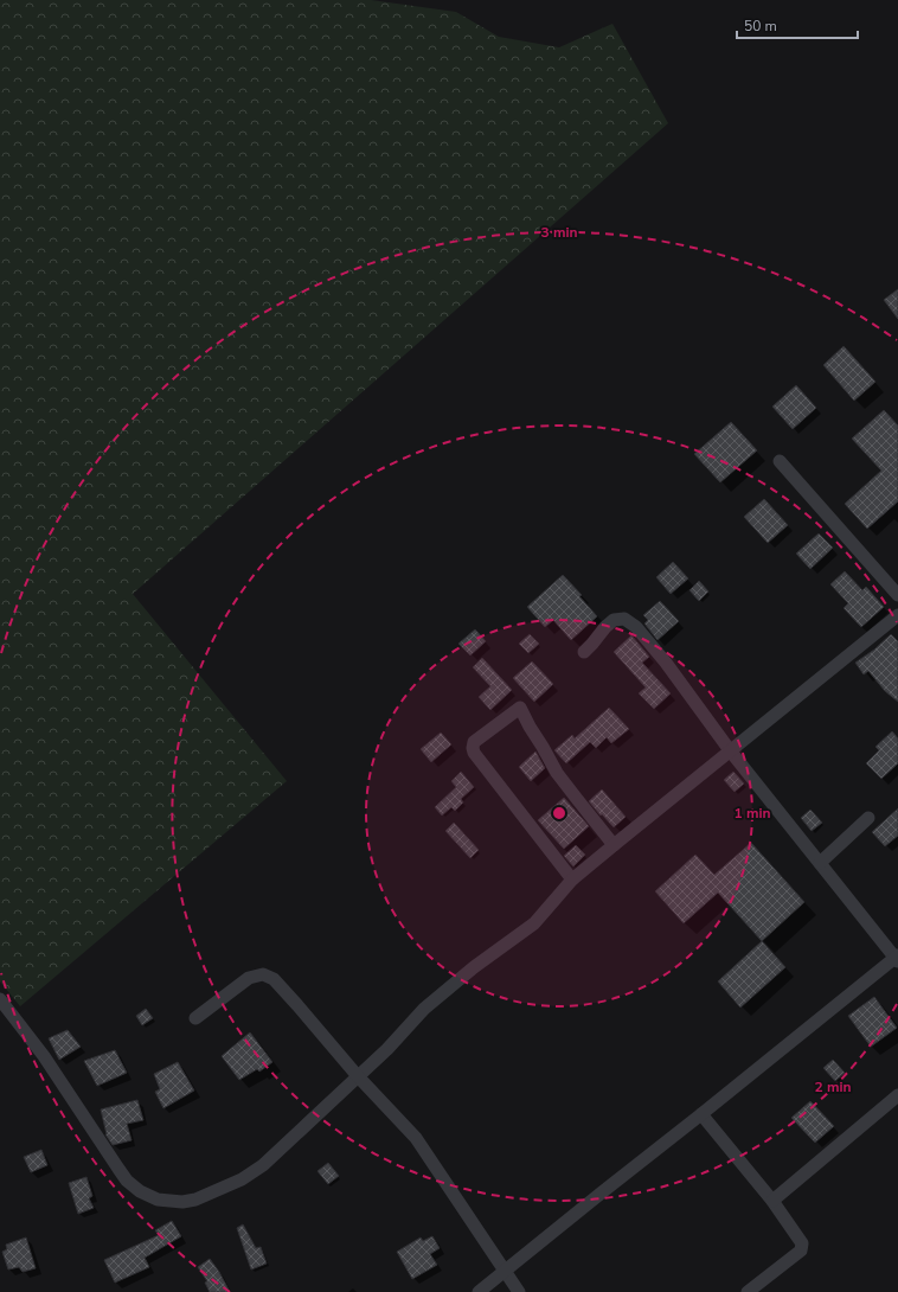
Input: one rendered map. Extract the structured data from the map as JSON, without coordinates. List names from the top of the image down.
{
  "scale_bar": "50 m",
  "rings": ["3 min", "1 min", "2 min"]
}
